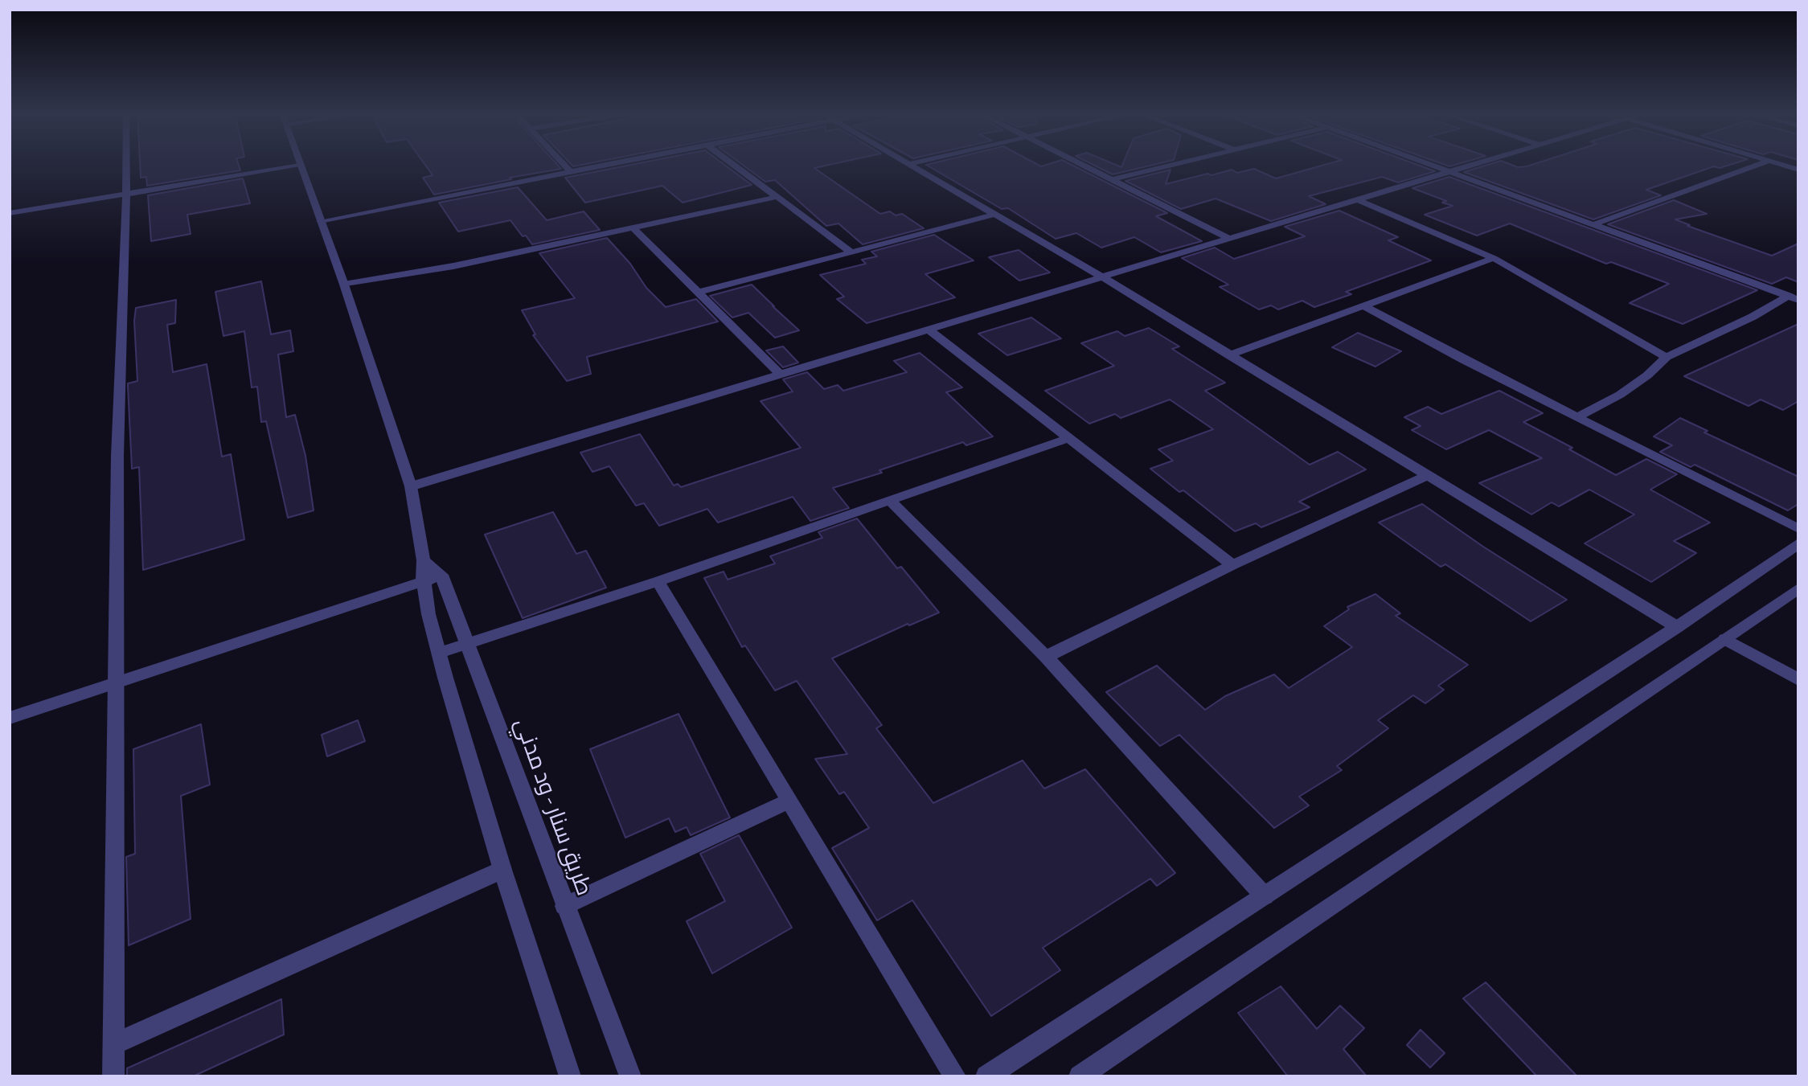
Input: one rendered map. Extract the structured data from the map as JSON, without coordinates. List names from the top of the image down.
{
  "streets": {
    "street": ["طريق سنار - ود مدني"]
  }
}
